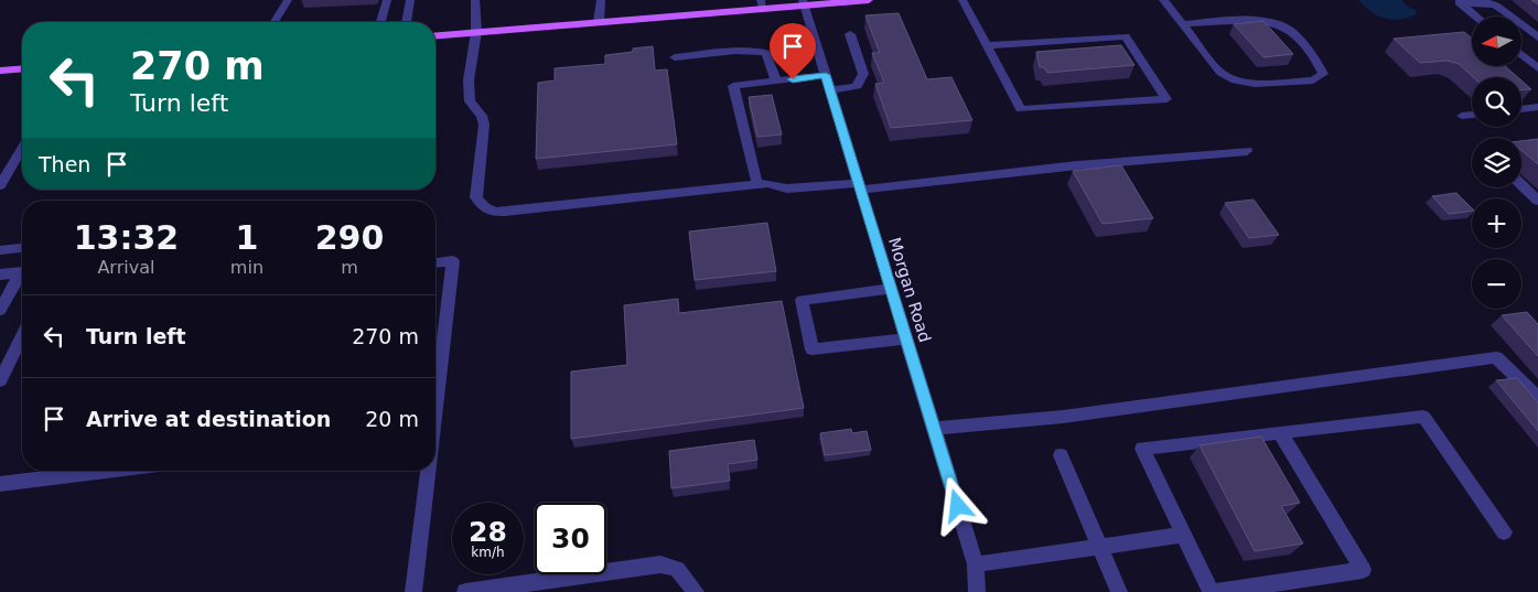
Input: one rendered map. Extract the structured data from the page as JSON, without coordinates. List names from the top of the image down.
{
  "streets": {
    "street": ["Morgan Road"]
  },
  "north": "left",
  "page": {
    "map_buttons": ["+", "−"],
    "turn": ["270 m", "Turn left"],
    "then": "Then",
    "eta": [
      "13:32",
      "Arrival",
      "1",
      "min",
      "290",
      "m"
    ],
    "list": [
      {
        "name": "Turn left",
        "value": "270 m"
      },
      {
        "name": "Arrive at destination",
        "value": "20 m"
      }
    ],
    "speed": "28 km/h",
    "limit": "30"
  }
}
